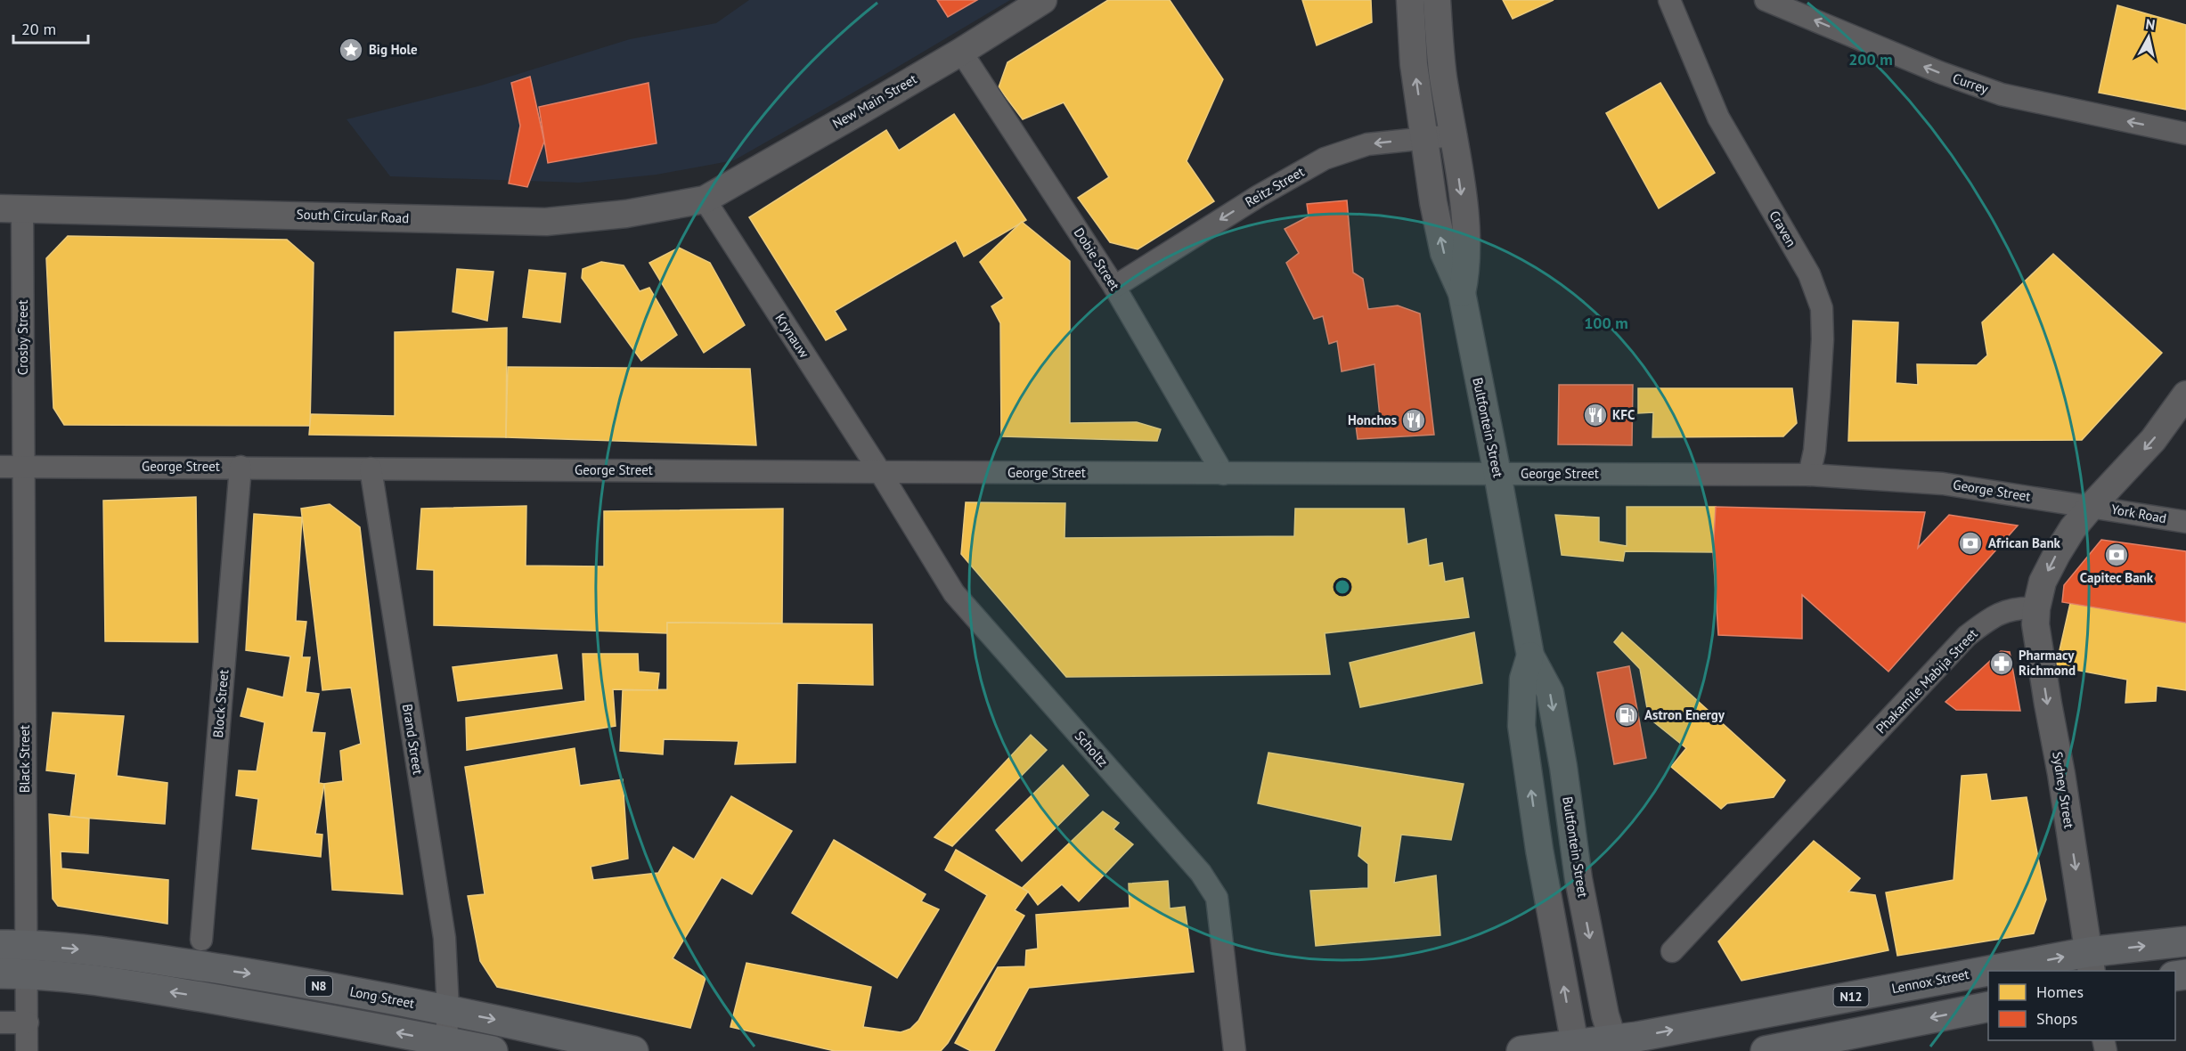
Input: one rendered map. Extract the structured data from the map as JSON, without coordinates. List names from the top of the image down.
{
  "streets": {
    "highway": [
      "Lennox Street",
      "N8",
      "N12",
      "Long Street"
    ],
    "street": [
      "Currey",
      "New Main Street",
      "Reitz Street",
      "South Circular Road",
      "Craven",
      "Dobie Street",
      "Krynauw",
      "Crosby Street",
      "Bultfontein Street",
      "George Street",
      "York Road",
      "Phakamile Mabija Street",
      "Block Street",
      "Brand Street",
      "Scholtz",
      "Black Street",
      "Sydney Street"
    ]
  },
  "crossings": [
    ["New Main Street", "South Circular Road"],
    ["New Main Street", "Dobie Street"],
    ["New Main Street", "Krynauw"],
    ["Reitz Street", "Dobie Street"],
    ["Reitz Street", "Bultfontein Street"],
    ["South Circular Road", "Krynauw"],
    ["South Circular Road", "Crosby Street"],
    ["Craven", "George Street"],
    ["Dobie Street", "George Street"],
    ["Krynauw", "George Street"],
    ["Krynauw", "Scholtz"],
    ["Crosby Street", "George Street"],
    ["Crosby Street", "Black Street"],
    ["Bultfontein Street", "George Street"],
    ["Bultfontein Street", "Lennox Street"],
    ["George Street", "York Road"],
    ["George Street", "Block Street"],
    ["George Street", "Brand Street"],
    ["George Street", "Scholtz"],
    ["George Street", "Black Street"],
    ["Phakamile Mabija Street", "Sydney Street"],
    ["Brand Street", "N8"],
    ["Brand Street", "Long Street"],
    ["Black Street", "N8"],
    ["Black Street", "Long Street"],
    ["Sydney Street", "Lennox Street"]
  ],
  "one_way": ["Currey", "Reitz Street", "Sydney Street"],
  "places": {
    "place": ["Big Hole"],
    "restaurant": ["KFC", "Honchos"],
    "bank": ["African Bank", "Capitec Bank"],
    "pharmacy": ["Pharmacy Richmond"],
    "fuel station": ["Astron Energy"]
  },
  "legend": ["Homes", "Shops"],
  "scale_bar": "20 m",
  "north": "top",
  "rings": ["200 m", "100 m"]
}
